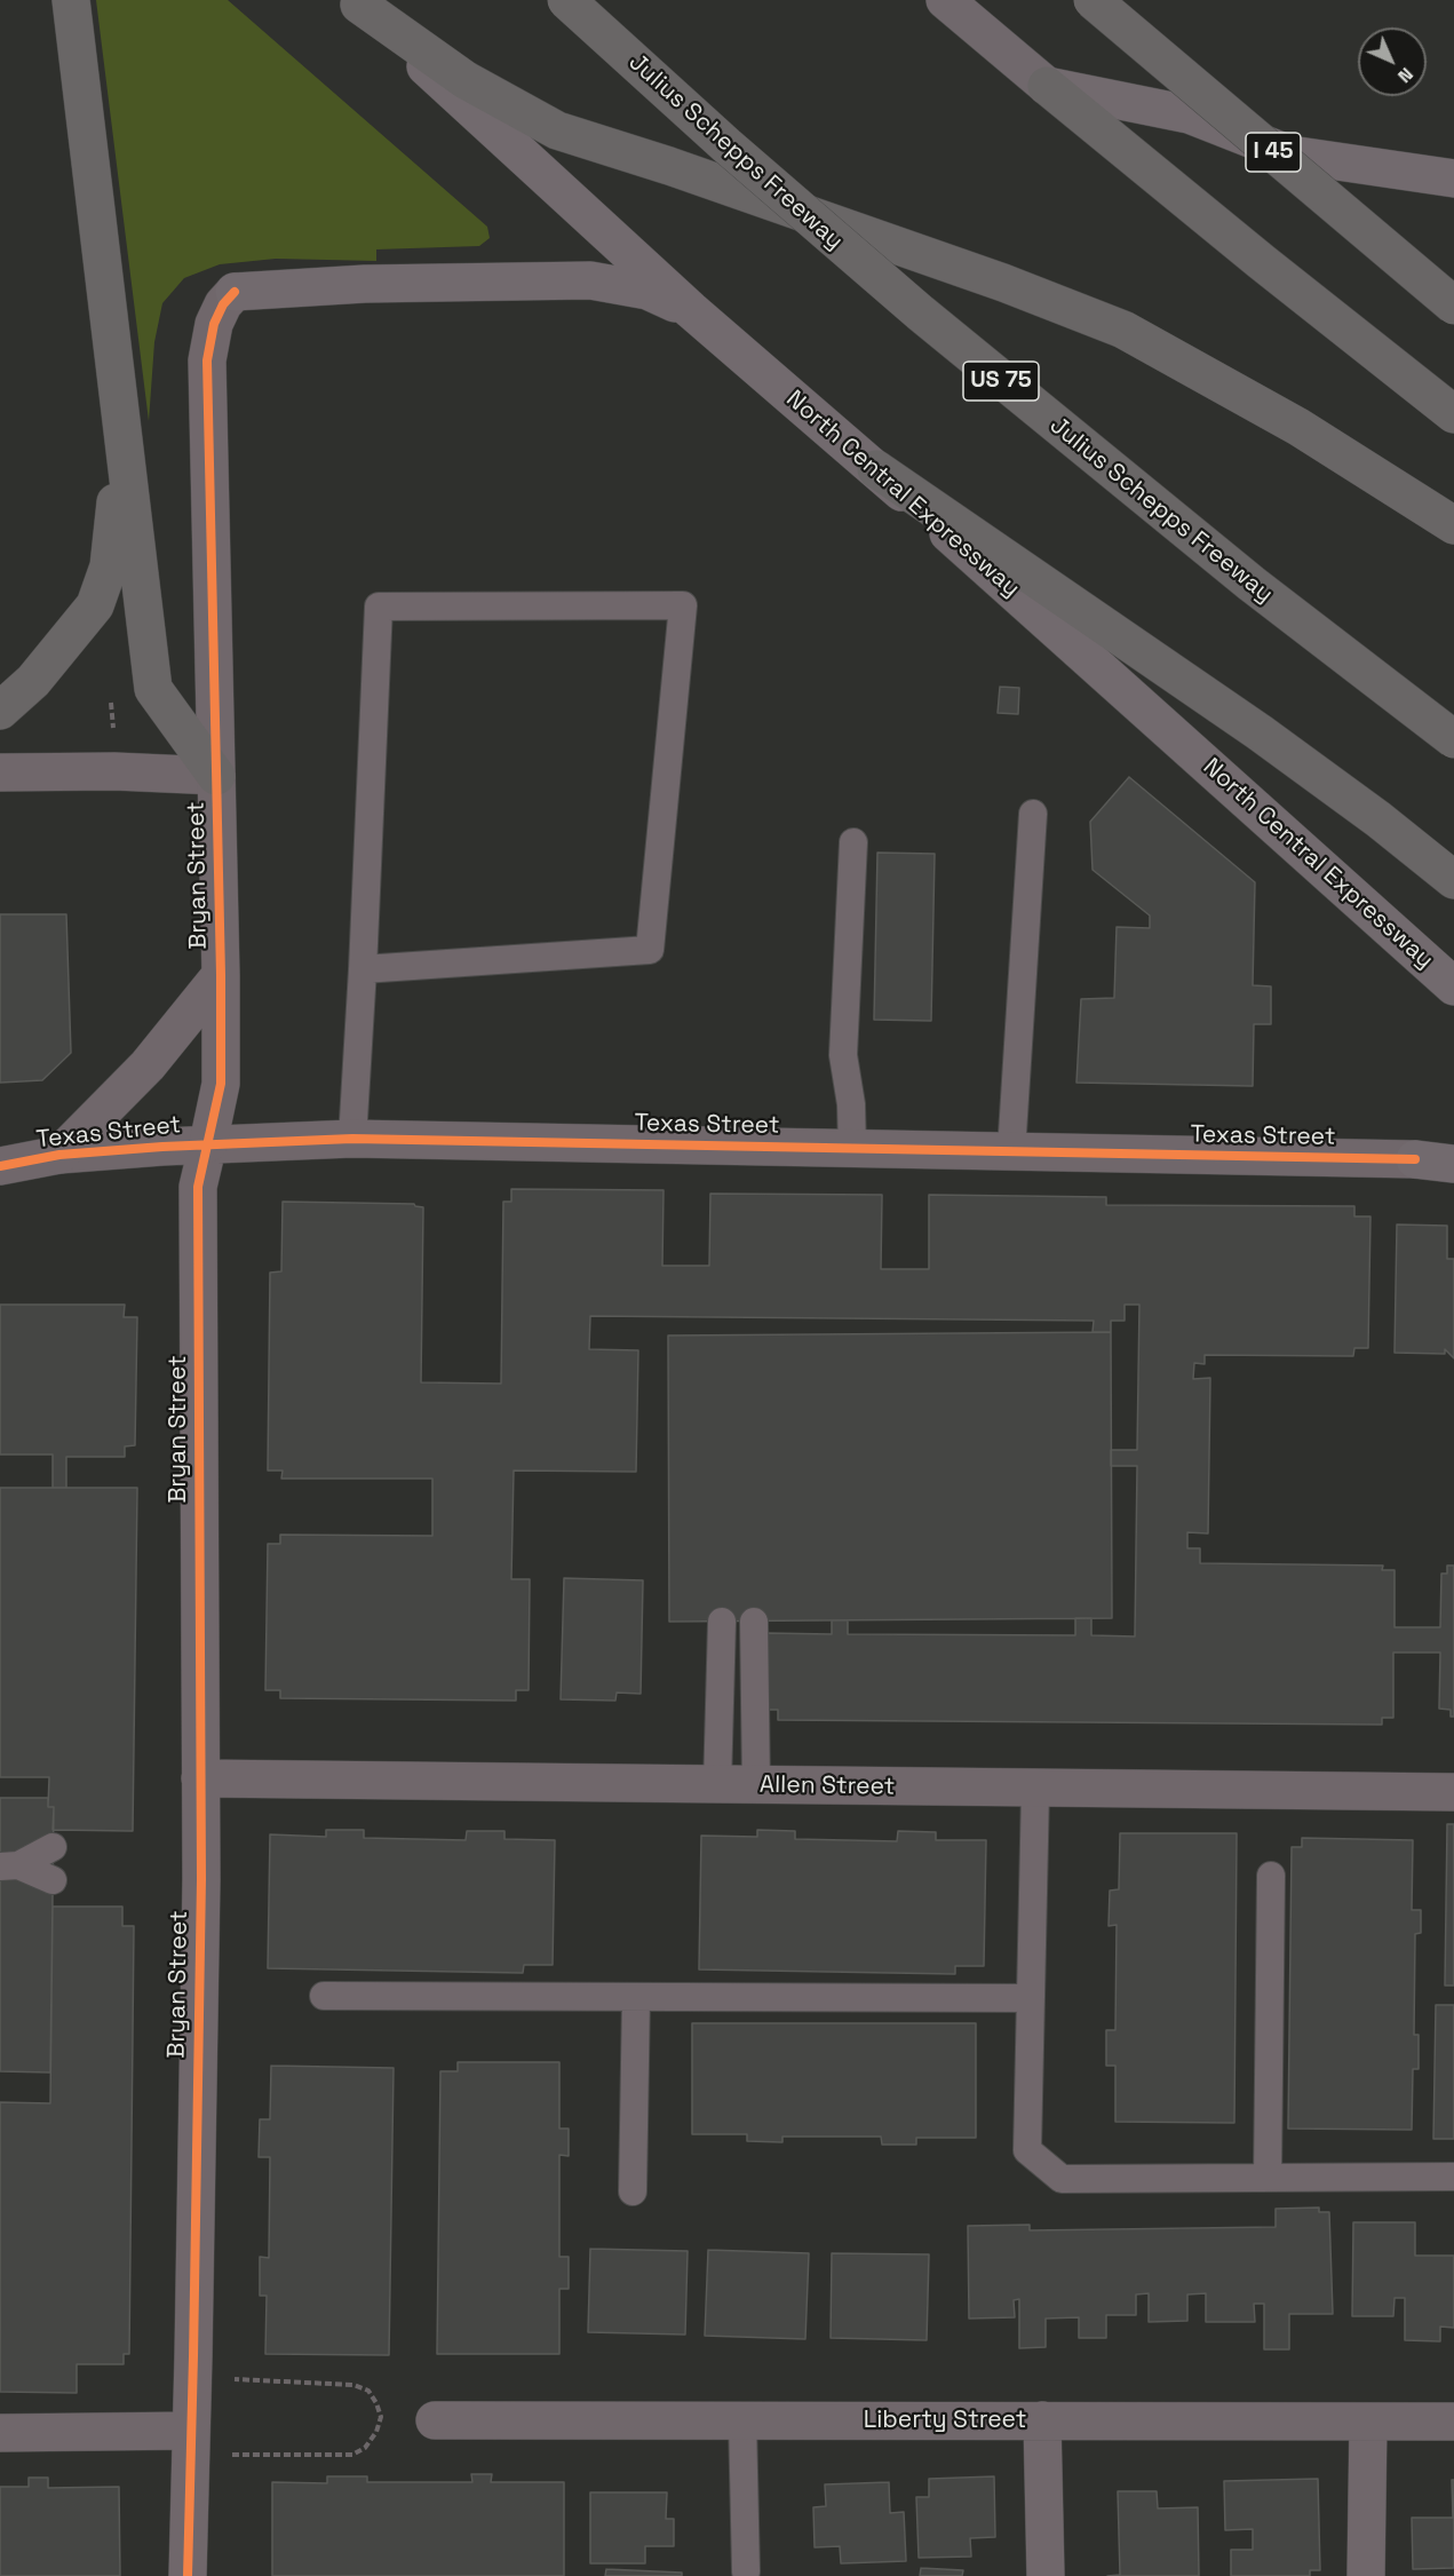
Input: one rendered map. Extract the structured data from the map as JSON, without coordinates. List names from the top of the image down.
{
  "streets": {
    "highway": ["Julius Schepps Freeway", "I 45", "US 75"],
    "main road": ["North Central Expressway"],
    "street": [
      "Bryan Street",
      "Texas Street",
      "Allen Street",
      "Liberty Street"
    ]
  },
  "crossings": [
    ["Bryan Street", "Texas Street"],
    ["Bryan Street", "Allen Street"]
  ],
  "north": "bottom right"
}
